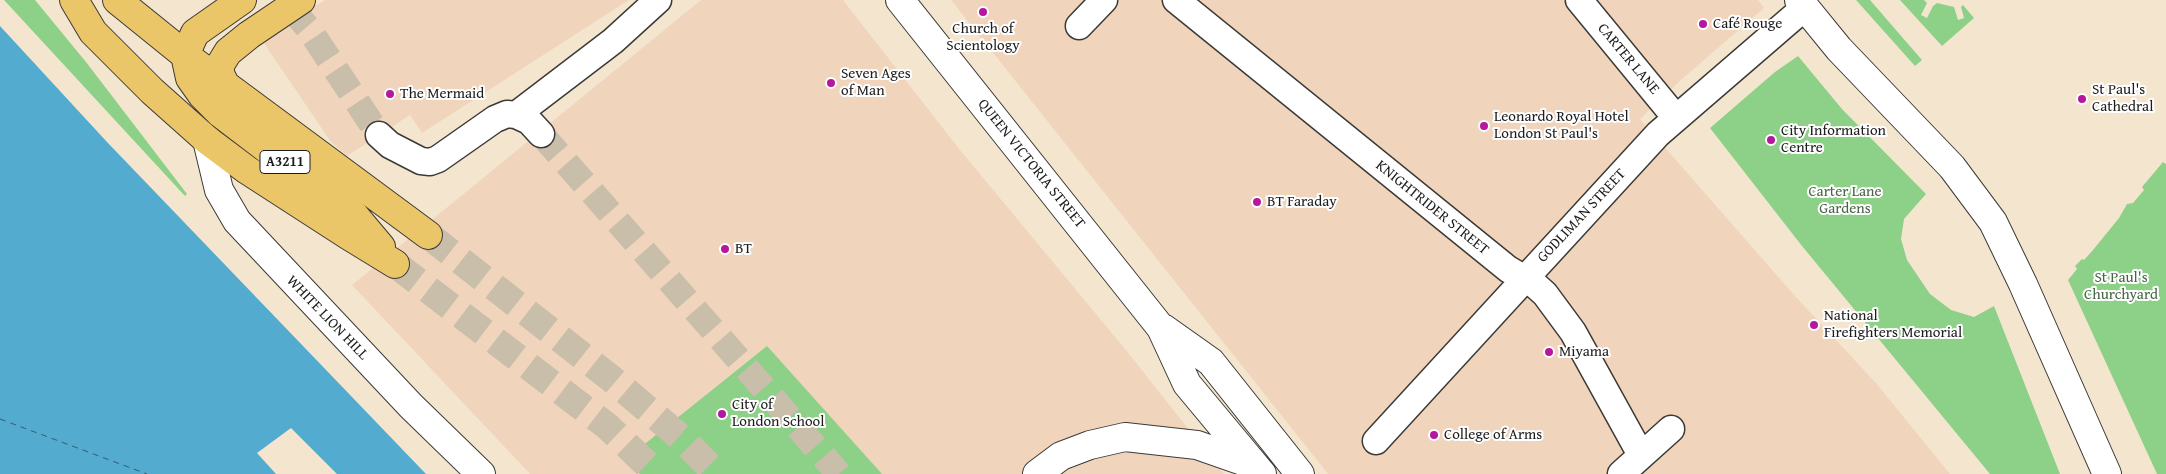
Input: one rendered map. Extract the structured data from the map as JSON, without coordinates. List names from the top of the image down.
{
  "streets": {
    "main road": ["A3211"],
    "street": [
      "CARTER LANE",
      "QUEEN VICTORIA STREET",
      "KNIGHTRIDER STREET",
      "GODLIMAN STREET",
      "WHITE LION HILL"
    ]
  },
  "crossings": [
    ["CARTER LANE", "GODLIMAN STREET"],
    ["A3211", "WHITE LION HILL"],
    ["KNIGHTRIDER STREET", "GODLIMAN STREET"]
  ],
  "parks": ["Carter Lane Gardens", "St Paul's Churchyard"],
  "places": [
    "Church of Scientology",
    "Café Rouge",
    "Seven Ages of Man",
    "The Mermaid",
    "St Paul's Cathedral",
    "Leonardo Royal Hotel London St Paul's",
    "City Information Centre",
    "BT Faraday",
    "BT",
    "National Firefighters Memorial",
    "Miyama",
    "City of London School",
    "College of Arms"
  ]
}
